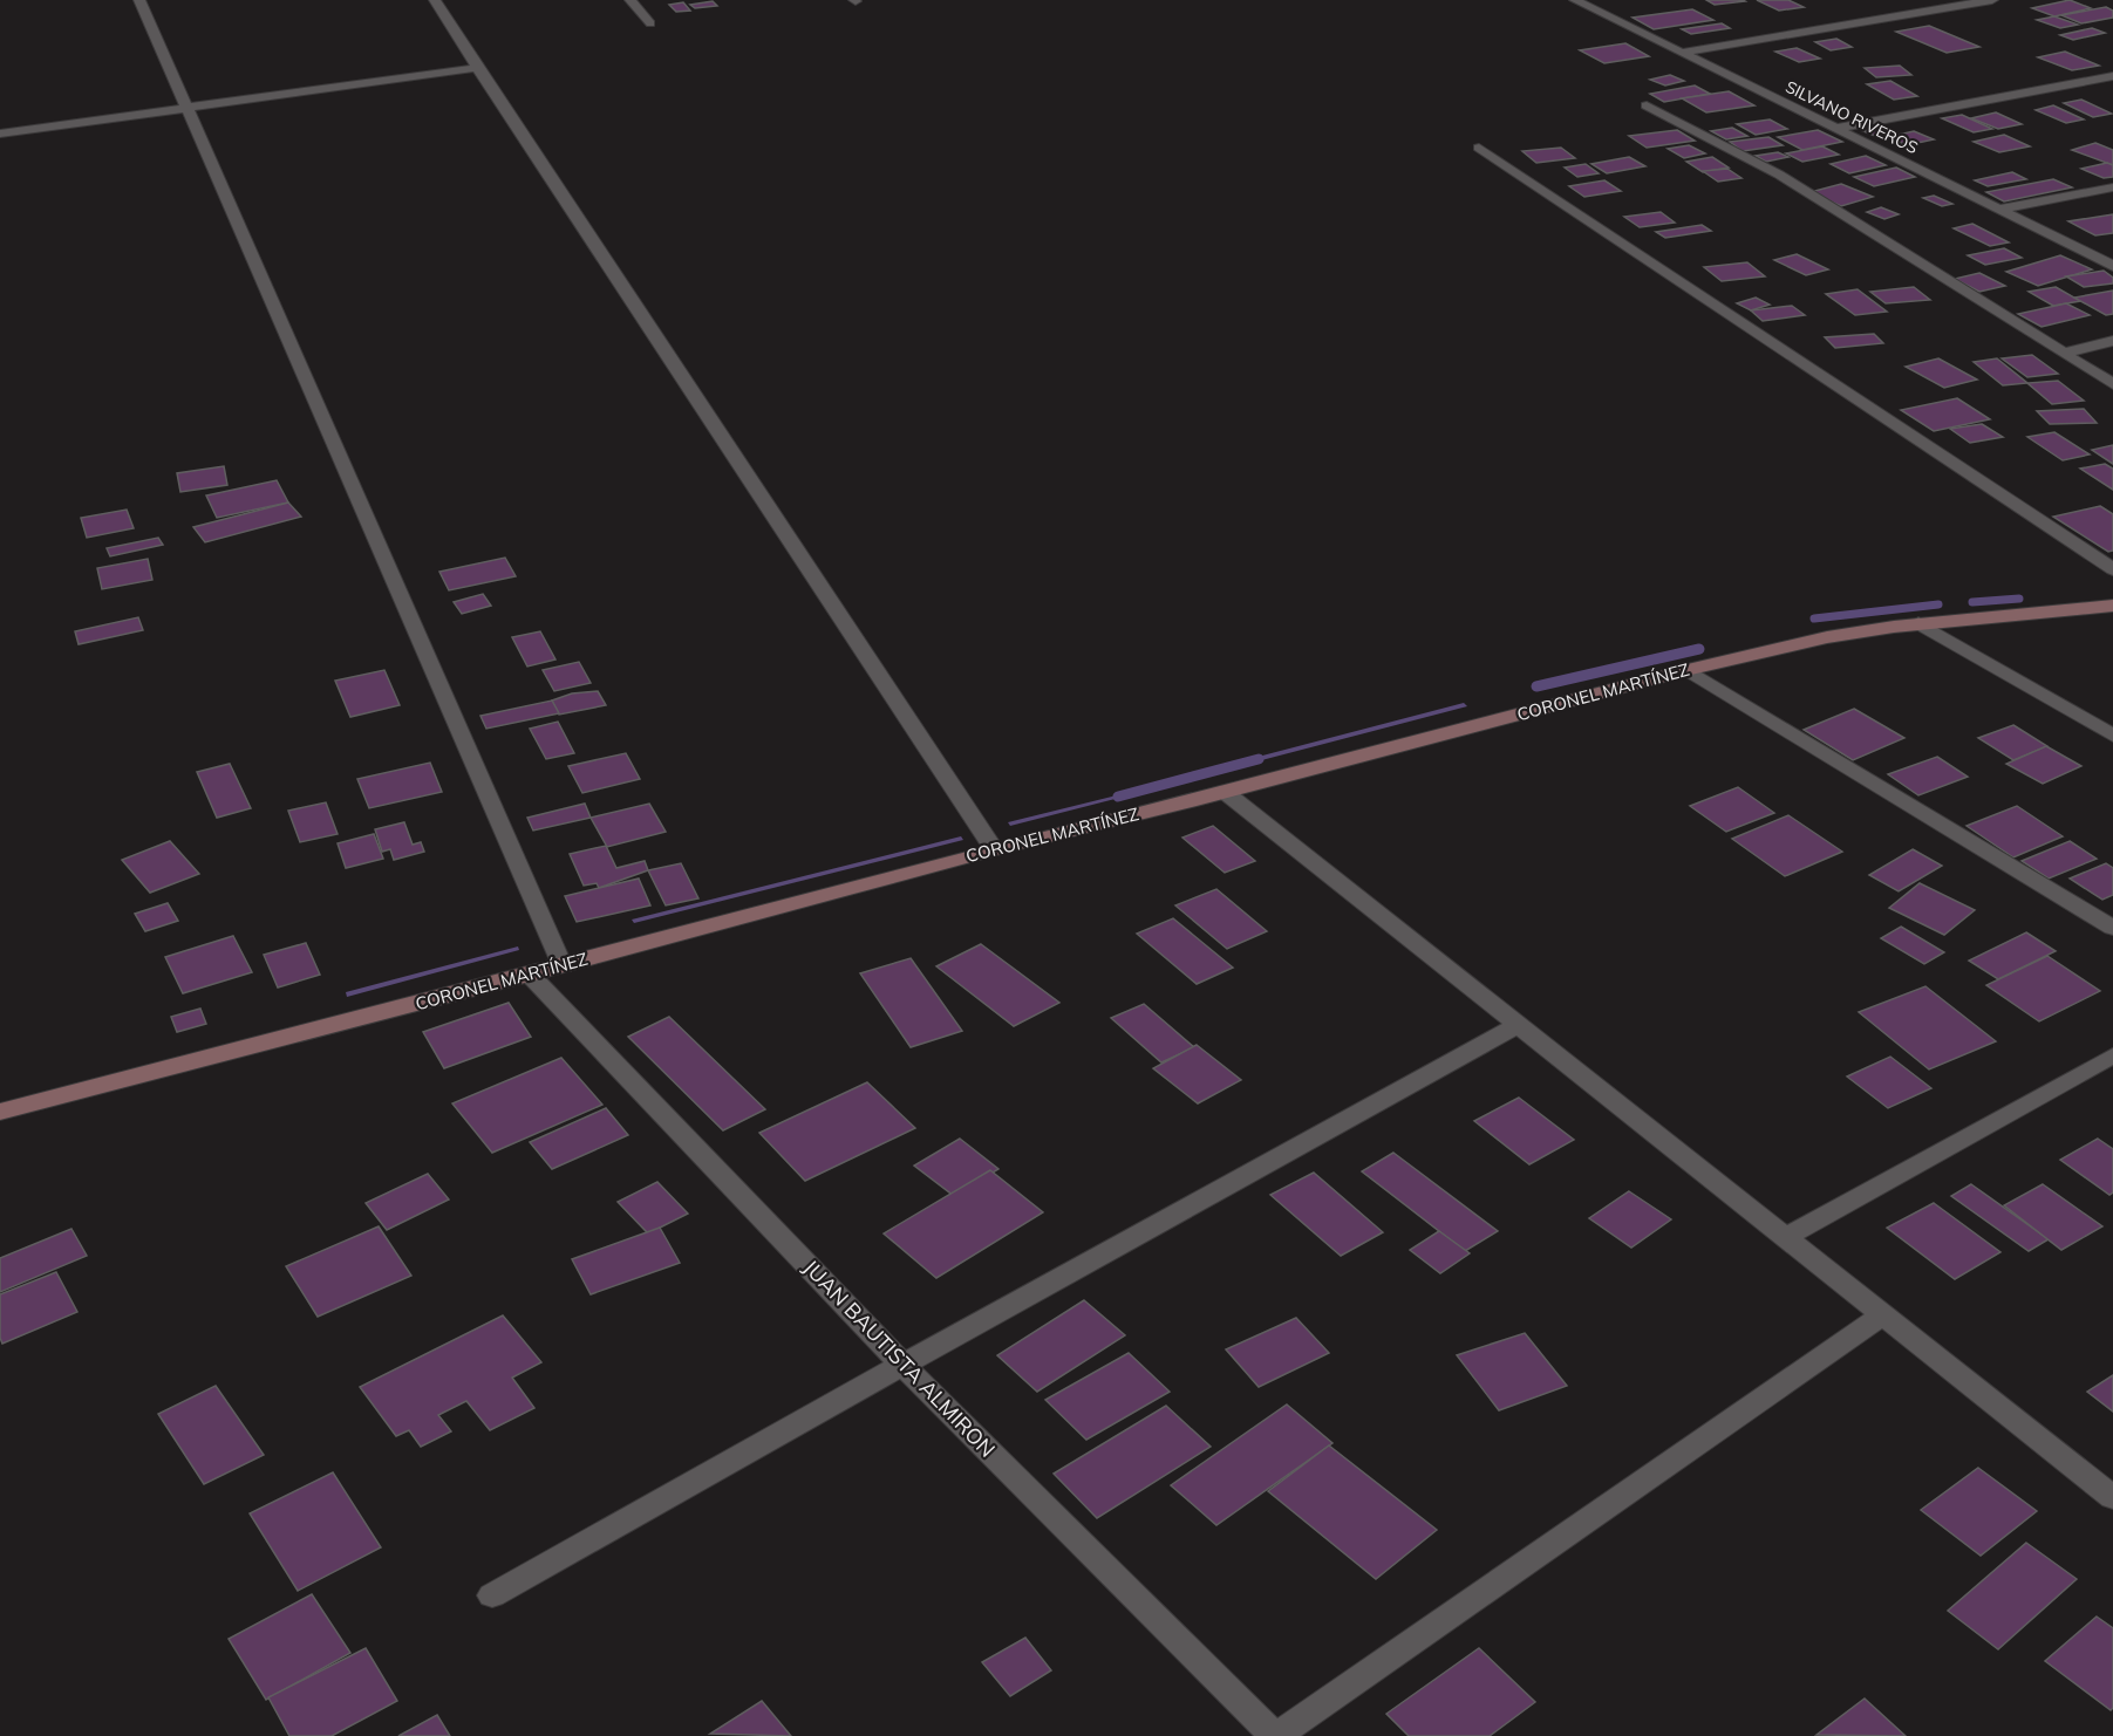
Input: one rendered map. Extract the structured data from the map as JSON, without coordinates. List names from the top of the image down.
{
  "streets": {
    "main road": ["CORONEL MARTÍNEZ"],
    "street": ["SILVANO RIVEROS", "JUAN BAUTISTA ALMIRON"]
  },
  "crossings": [
    ["CORONEL MARTÍNEZ", "JUAN BAUTISTA ALMIRON"]
  ]
}
